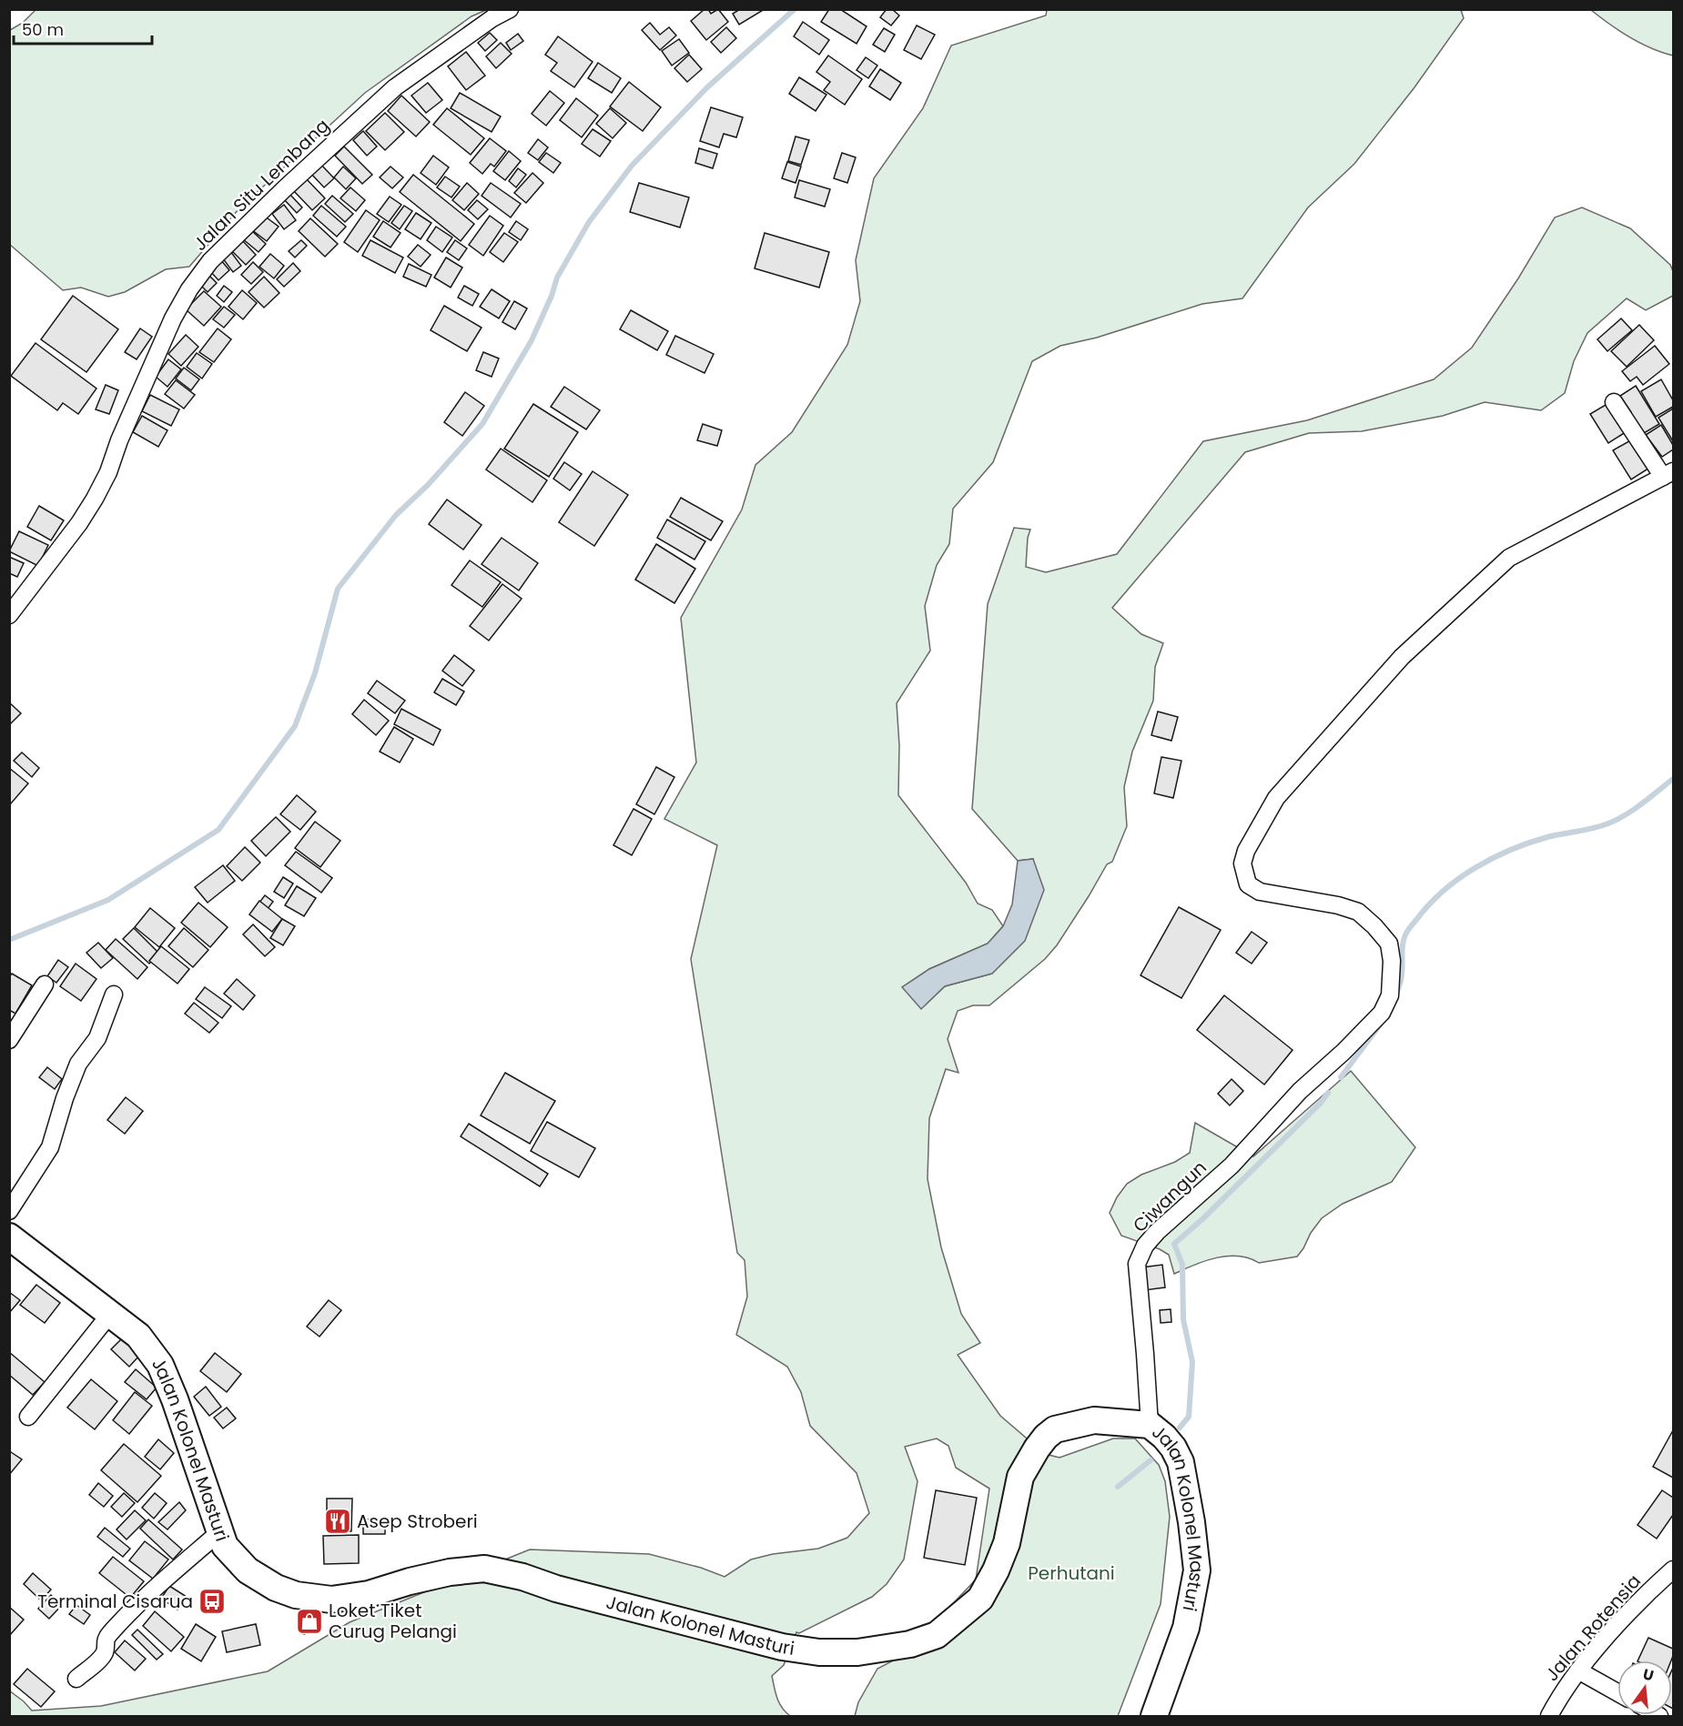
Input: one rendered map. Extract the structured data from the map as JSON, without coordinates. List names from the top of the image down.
{
  "streets": {
    "main road": ["Jalan Kolonel Masturi"],
    "street": ["Jalan Situ Lembang", "Ciwangun", "Jalan Rotensia"]
  },
  "crossings": [
    ["Ciwangun", "Jalan Kolonel Masturi"]
  ],
  "parks": ["Perhutani"],
  "places": {
    "restaurant": ["Asep Stroberi"],
    "bus stop": ["Terminal Cisarua"],
    "shop": ["Loket Tiket Curug Pelangi"]
  },
  "scale_bar": "50 m",
  "north": "top"
}
